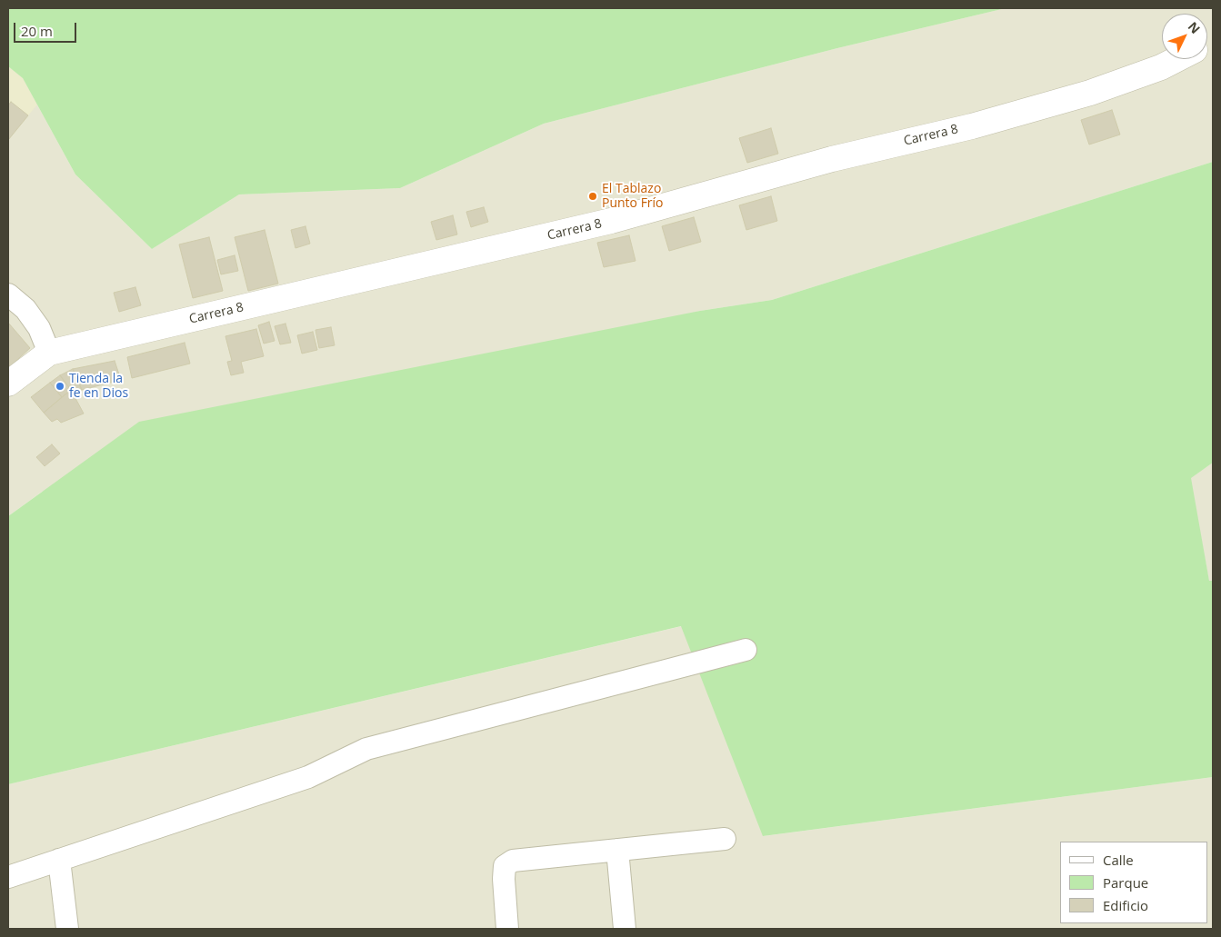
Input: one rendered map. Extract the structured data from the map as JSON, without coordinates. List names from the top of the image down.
{
  "streets": {
    "street": ["Carrera 8"]
  },
  "places": ["El Tablazo Punto Frío", "Tienda la fe en Dios"],
  "legend": ["Calle", "Parque", "Edificio"],
  "scale_bar": "20 m",
  "north": "top right"
}
